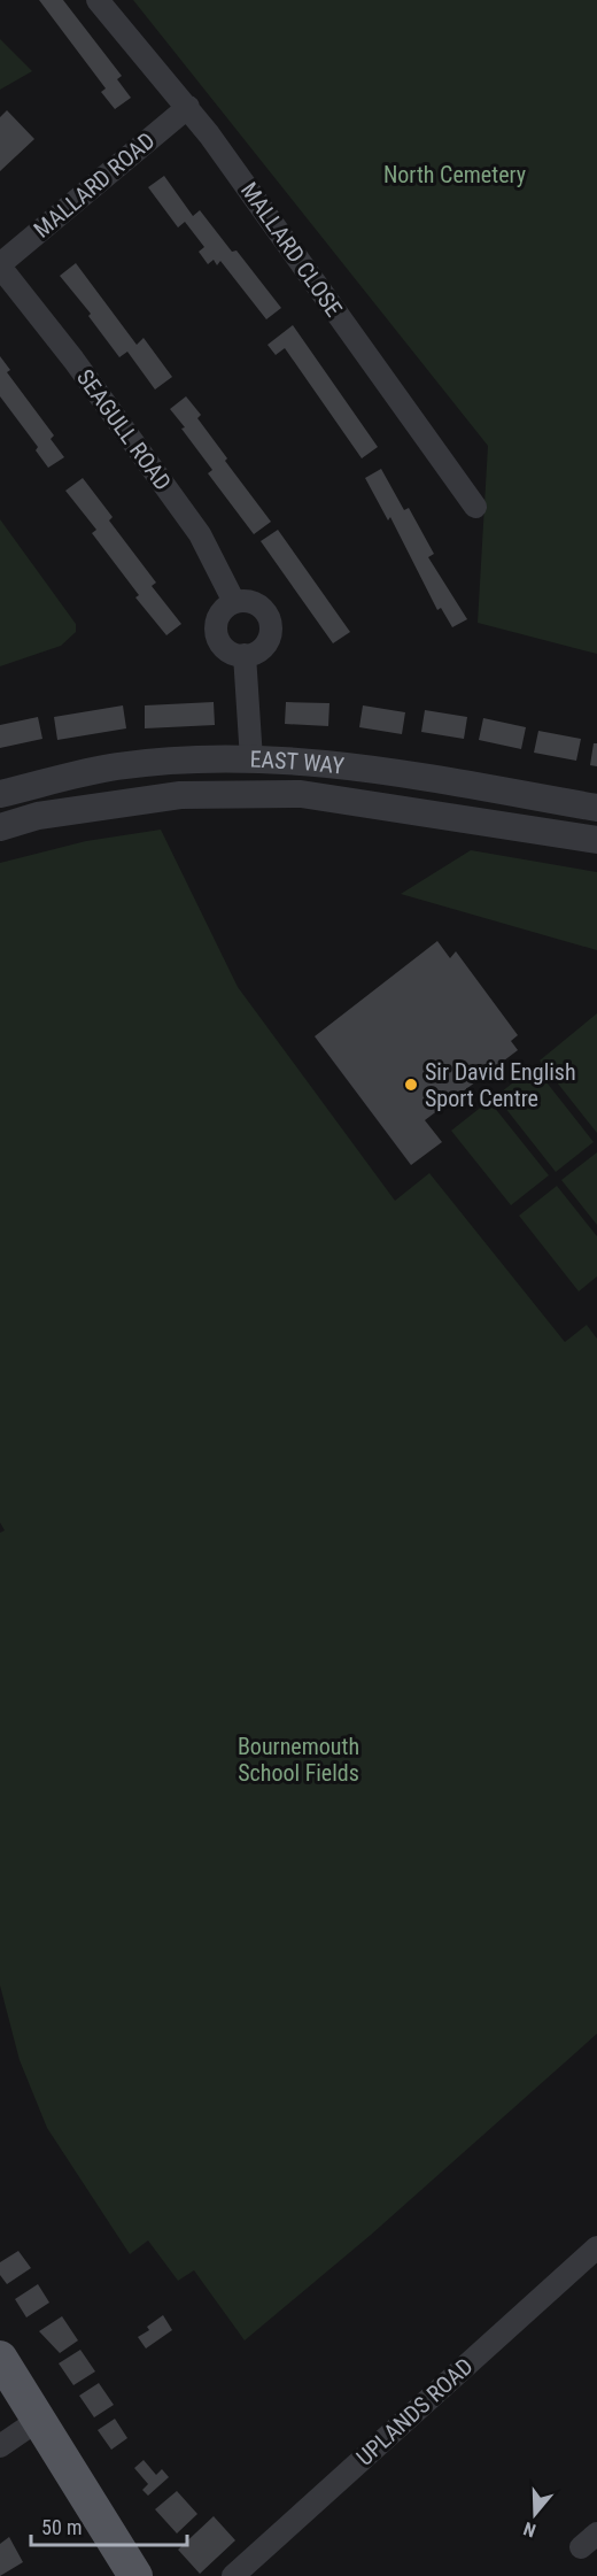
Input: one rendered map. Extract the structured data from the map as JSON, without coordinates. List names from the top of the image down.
{
  "streets": {
    "street": [
      "MALLARD ROAD",
      "MALLARD CLOSE",
      "SEAGULL ROAD",
      "EAST WAY",
      "UPLANDS ROAD"
    ]
  },
  "crossings": [
    ["MALLARD ROAD", "MALLARD CLOSE"],
    ["MALLARD ROAD", "SEAGULL ROAD"]
  ],
  "parks": ["North Cemetery", "Bournemouth School Fields"],
  "places": ["Sir David English Sport Centre"],
  "scale_bar": "50 m",
  "north": "bottom"
}
